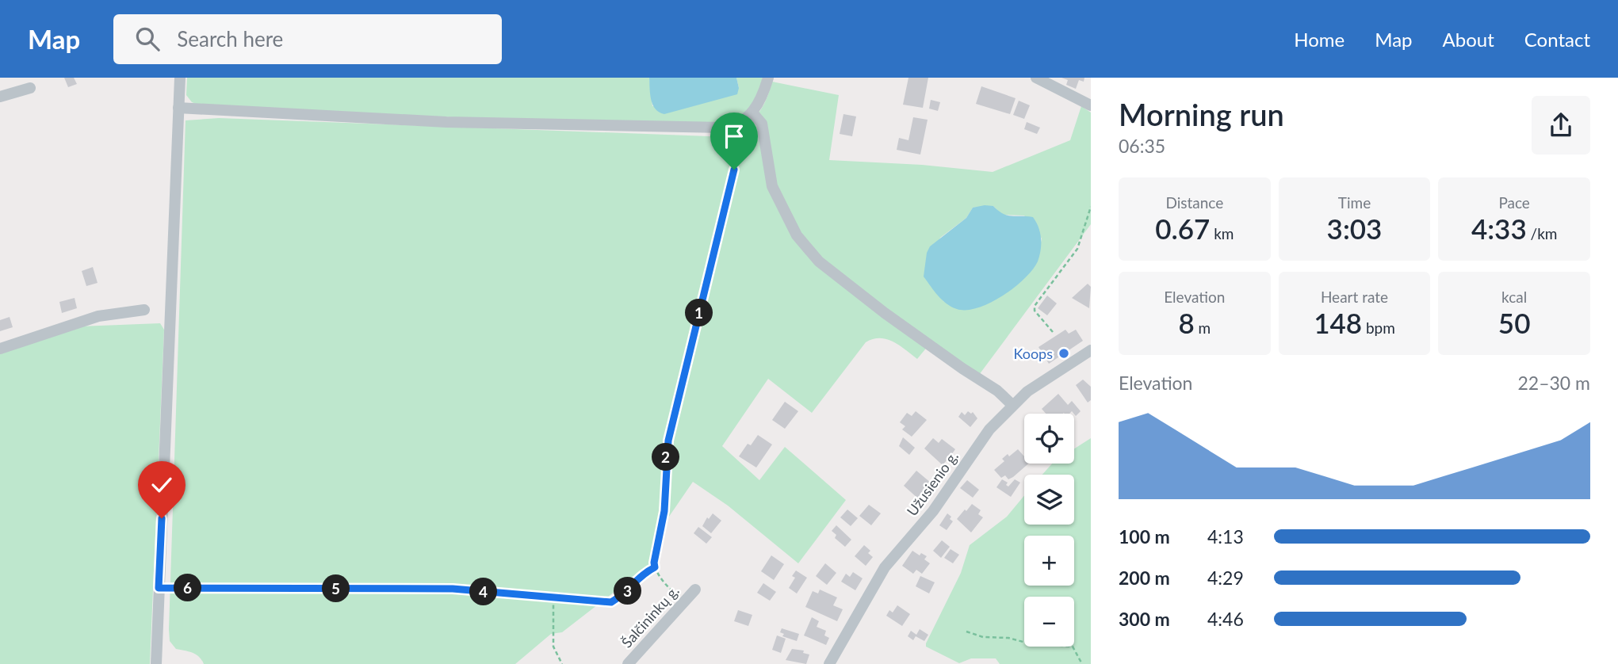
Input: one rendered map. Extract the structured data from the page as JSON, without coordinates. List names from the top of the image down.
{
  "streets": {
    "street": ["Užusienio g.", "Šalčininkų g."]
  },
  "places": ["Koops"],
  "page": {
    "header": "Map",
    "search": "Search here",
    "nav": [
      "Home",
      "Map",
      "About",
      "Contact"
    ],
    "heading": ["Morning run", "06:35"],
    "stats": [
      ["Distance", "0.67 km"],
      ["Time", "3:03"],
      ["Pace", "4:33 /km"],
      ["Elevation", "8 m"],
      ["Heart rate", "148 bpm"],
      ["kcal", "50"]
    ],
    "pins": [
      "1",
      "2",
      "6",
      "5",
      "3",
      "4"
    ],
    "chart": ["Elevation", "22–30 m"],
    "map_buttons": ["+", "−"],
    "list": [
      {
        "name": "100 m",
        "note": "4:13"
      },
      {
        "name": "200 m",
        "note": "4:29"
      },
      {
        "name": "300 m",
        "note": "4:46"
      }
    ]
  }
}
